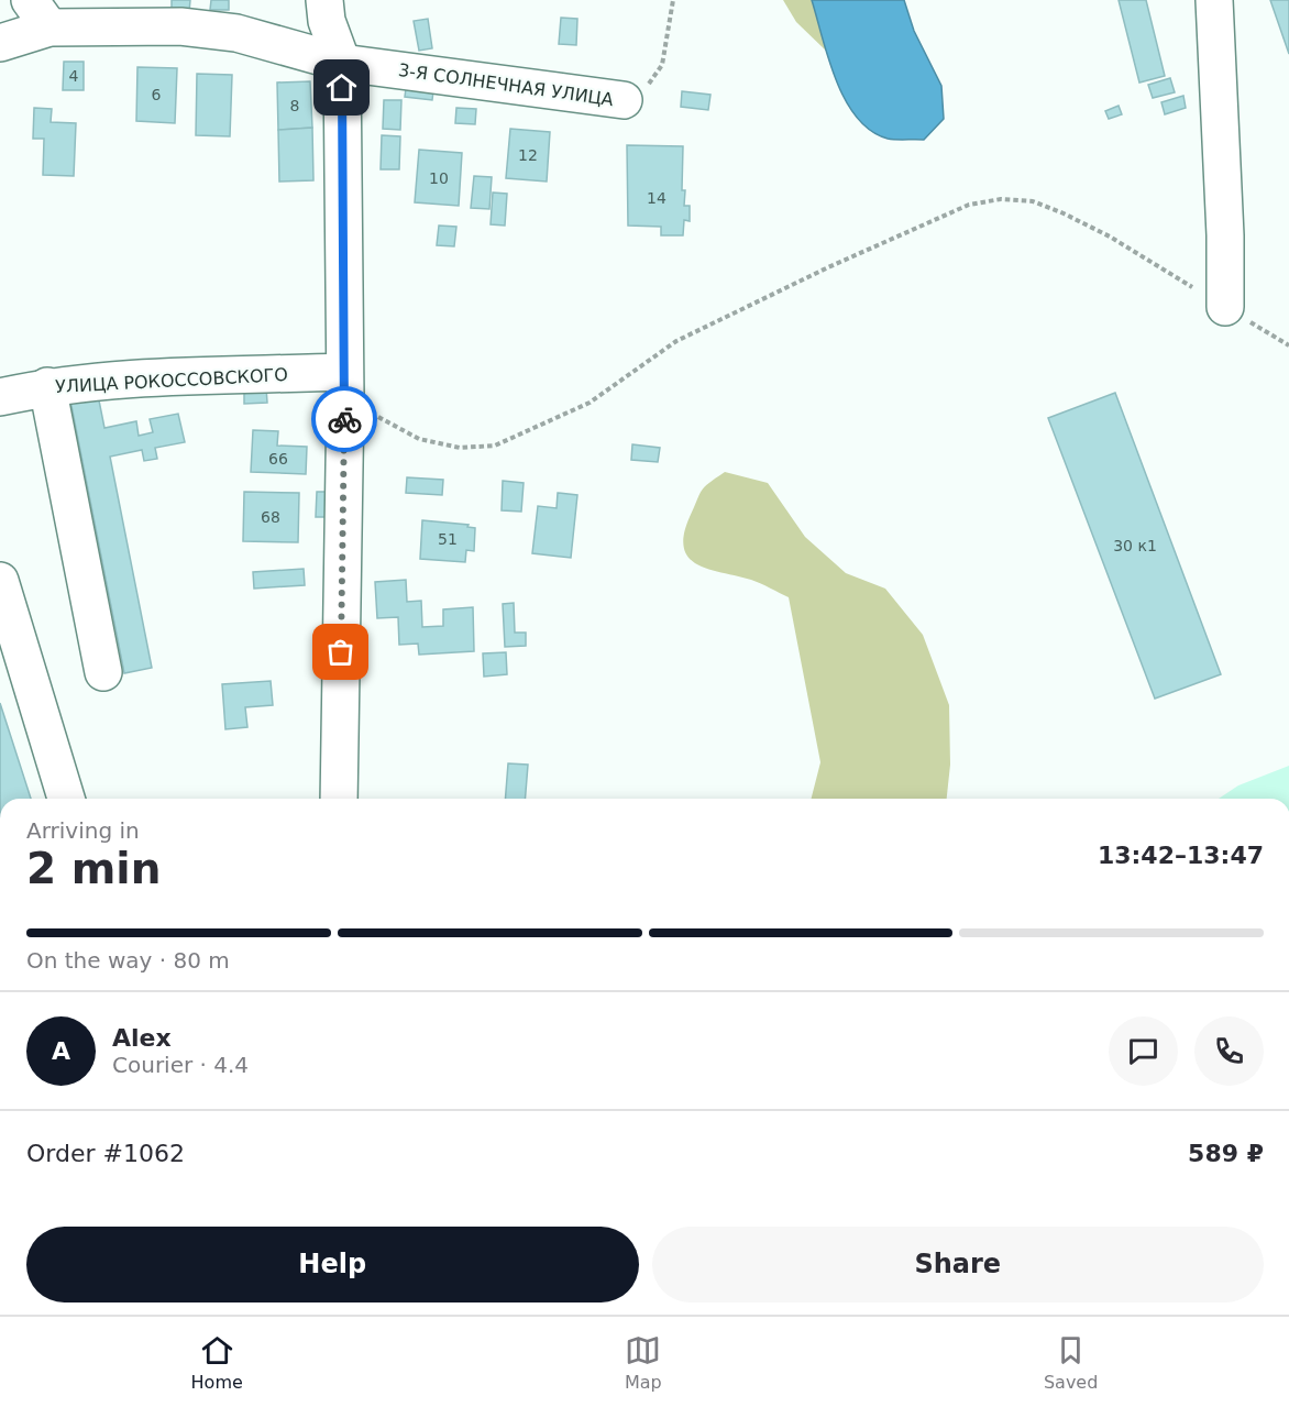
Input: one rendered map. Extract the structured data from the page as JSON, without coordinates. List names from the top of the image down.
{
  "streets": {
    "street": ["3-Я СОЛНЕЧНАЯ УЛИЦА", "УЛИЦА РОКОССОВСКОГО"]
  },
  "house_numbers": [
    "4",
    "6",
    "8",
    "12",
    "10",
    "14",
    "66",
    "68",
    "51",
    "30 к1"
  ],
  "page": {
    "heading": ["2 min", "Arriving in", "13:42–13:47"],
    "panel": [
      "Alex",
      "Courier · 4.4",
      "Order #1062",
      "589 ₽"
    ],
    "bar": "On the way · 80 m",
    "round": "A",
    "buttons": ["Help", "Share"],
    "tabs": ["Home", "Map", "Saved"]
  }
}
